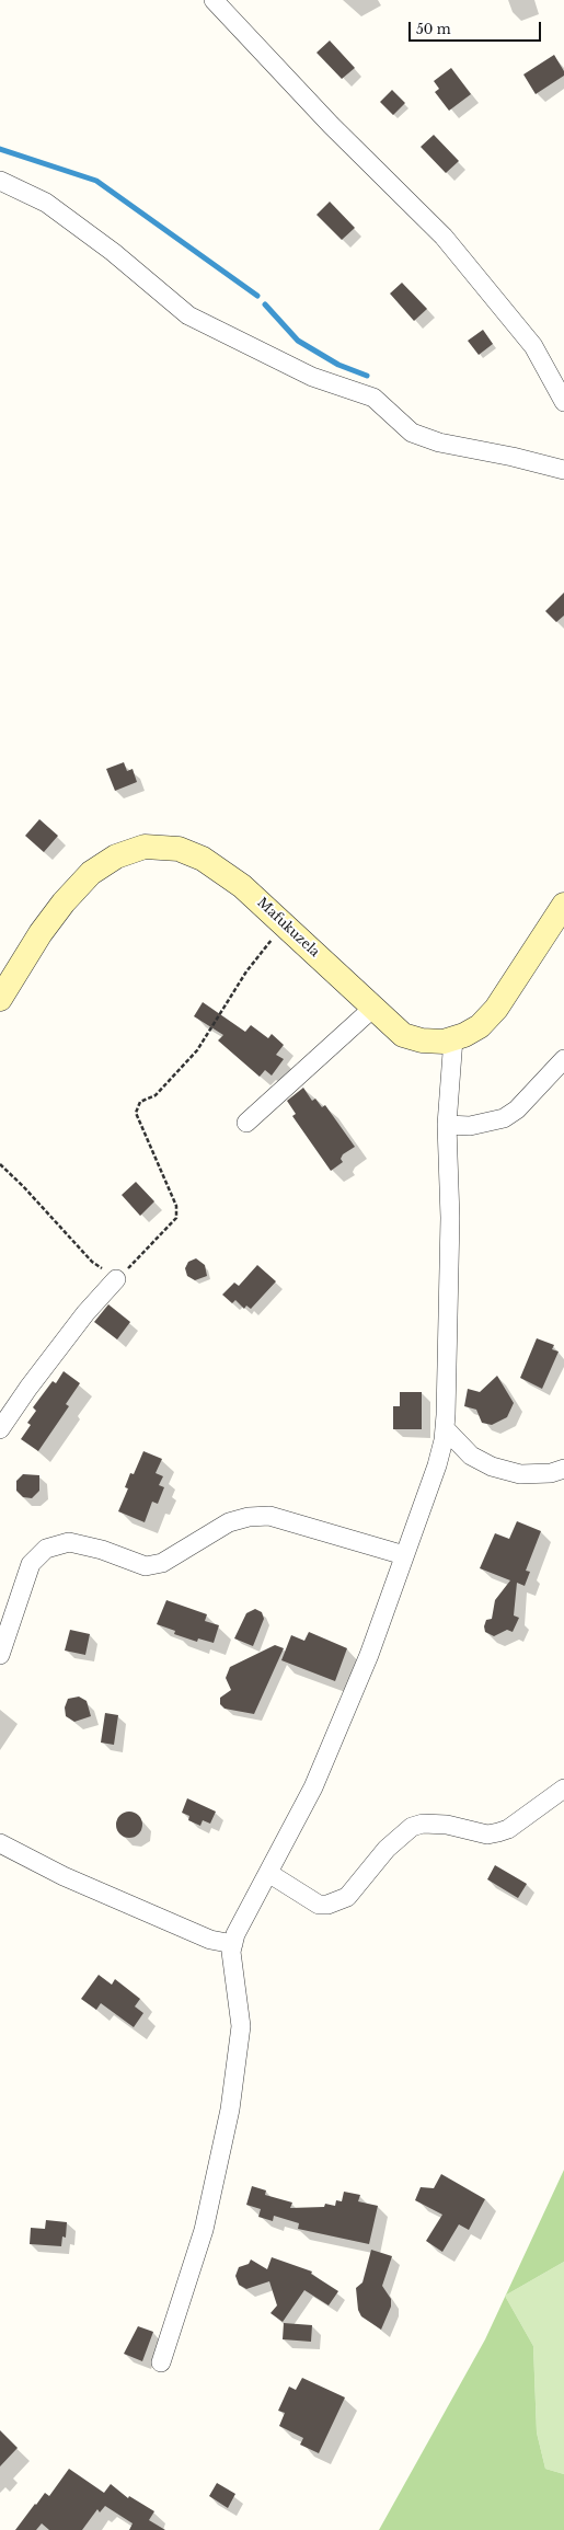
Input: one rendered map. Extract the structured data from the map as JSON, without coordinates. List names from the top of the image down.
{
  "streets": {
    "main road": ["Mafukuzela"]
  },
  "scale_bar": "50 m"
}
